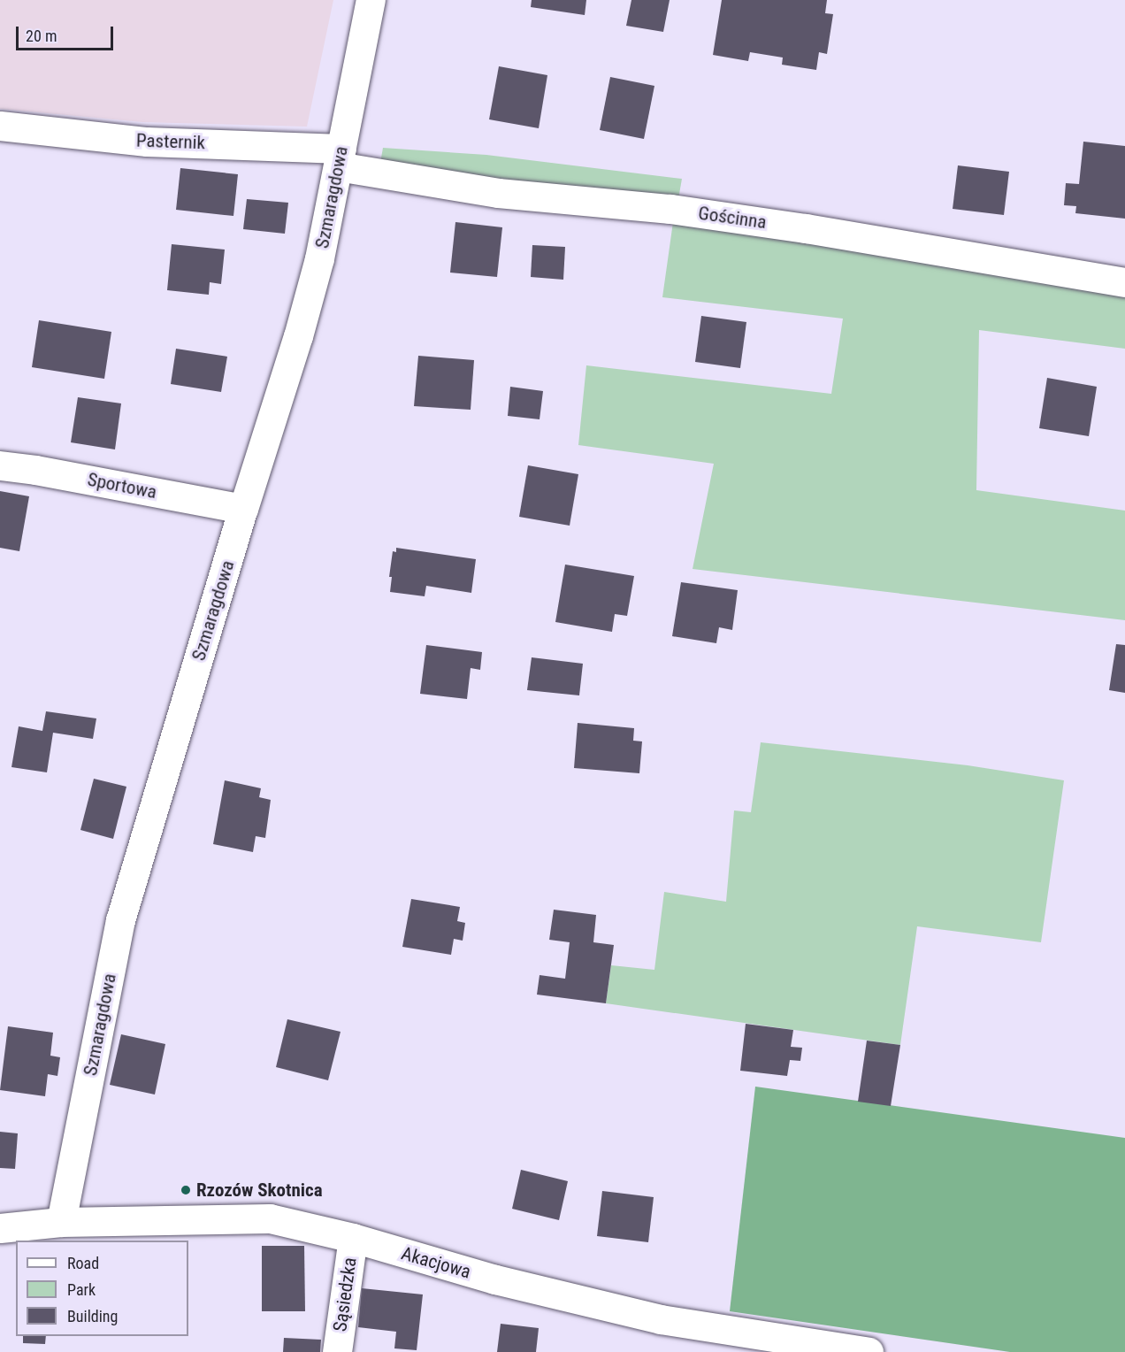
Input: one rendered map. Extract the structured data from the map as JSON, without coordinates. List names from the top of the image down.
{
  "streets": {
    "street": [
      "Pasternik",
      "Szmaragdowa",
      "Gościnna",
      "Sportowa",
      "Akacjowa",
      "Sąsiedzka"
    ]
  },
  "crossings": [
    ["Pasternik", "Szmaragdowa"],
    ["Pasternik", "Gościnna"],
    ["Szmaragdowa", "Gościnna"],
    ["Szmaragdowa", "Sportowa"],
    ["Szmaragdowa", "Akacjowa"],
    ["Akacjowa", "Sąsiedzka"]
  ],
  "places": ["Rzozów Skotnica"],
  "legend": ["Road", "Park", "Building"],
  "scale_bar": "20 m"
}
